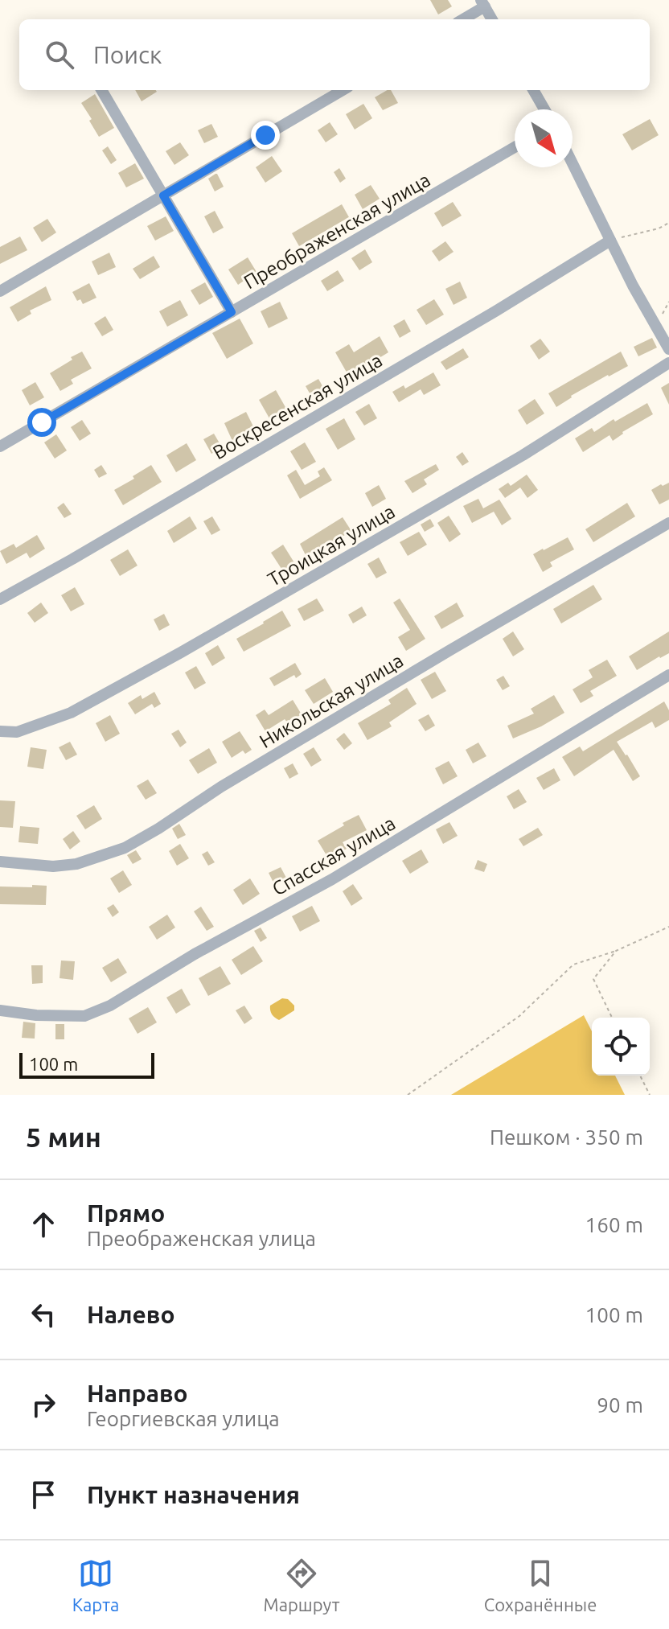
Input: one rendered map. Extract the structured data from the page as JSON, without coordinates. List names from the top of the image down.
{
  "streets": {
    "street": [
      "Преображенская улица",
      "Воскресенская улица",
      "Троицкая улица",
      "Никольская улица",
      "Спасская улица"
    ]
  },
  "scale_bar": "100 m",
  "north": "bottom right",
  "page": {
    "search": "Поиск",
    "scale": "100 m",
    "heading": ["5 мин", "Пешком · 350 m"],
    "list": [
      ["Прямо", "Преображенская улица", "160 m"],
      ["Налево", "100 m"],
      ["Направо", "Георгиевская улица", "90 m"],
      "Пункт назначения"
    ],
    "nav": ["Карта", "Маршрут", "Сохранённые"]
  }
}
